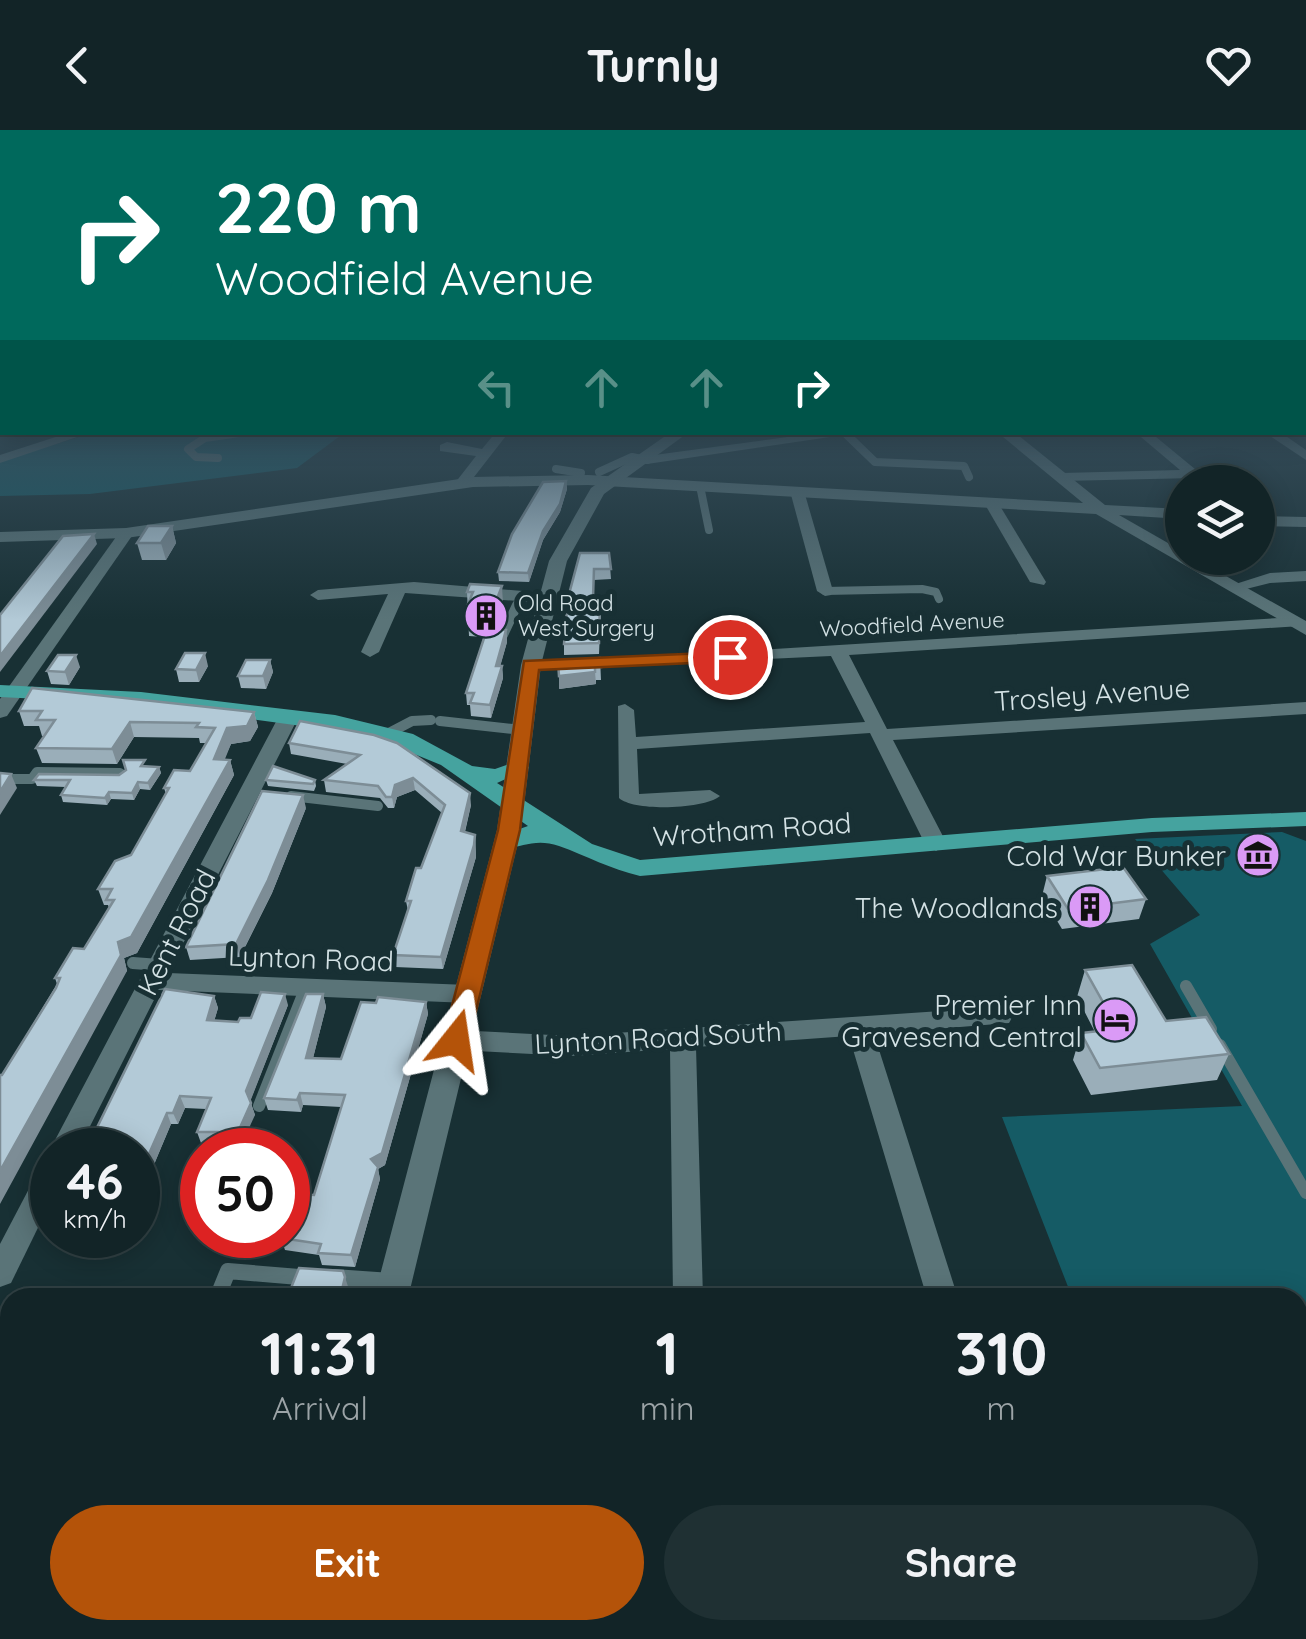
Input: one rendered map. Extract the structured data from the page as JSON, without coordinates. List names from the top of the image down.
{
  "streets": {
    "main road": ["Wrotham Road"],
    "street": [
      "Woodfield Avenue",
      "Trosley Avenue",
      "Kent Road",
      "Lynton Road",
      "Lynton Road South"
    ]
  },
  "crossings": [
    ["Wrotham Road", "Kent Road"],
    ["Kent Road", "Lynton Road"]
  ],
  "places": {
    "building": ["Old Road West Surgery", "The Woodlands"],
    "museum": ["Cold War Bunker"],
    "hotel": ["Premier Inn Gravesend Central"]
  },
  "page": {
    "header": "Turnly",
    "turn": ["220 m", "Woodfield Avenue"],
    "speed": "46 km/h",
    "limit": "50",
    "eta": [
      "11:31",
      "Arrival",
      "1",
      "min",
      "310",
      "m"
    ],
    "buttons": ["Exit", "Share"]
  }
}
